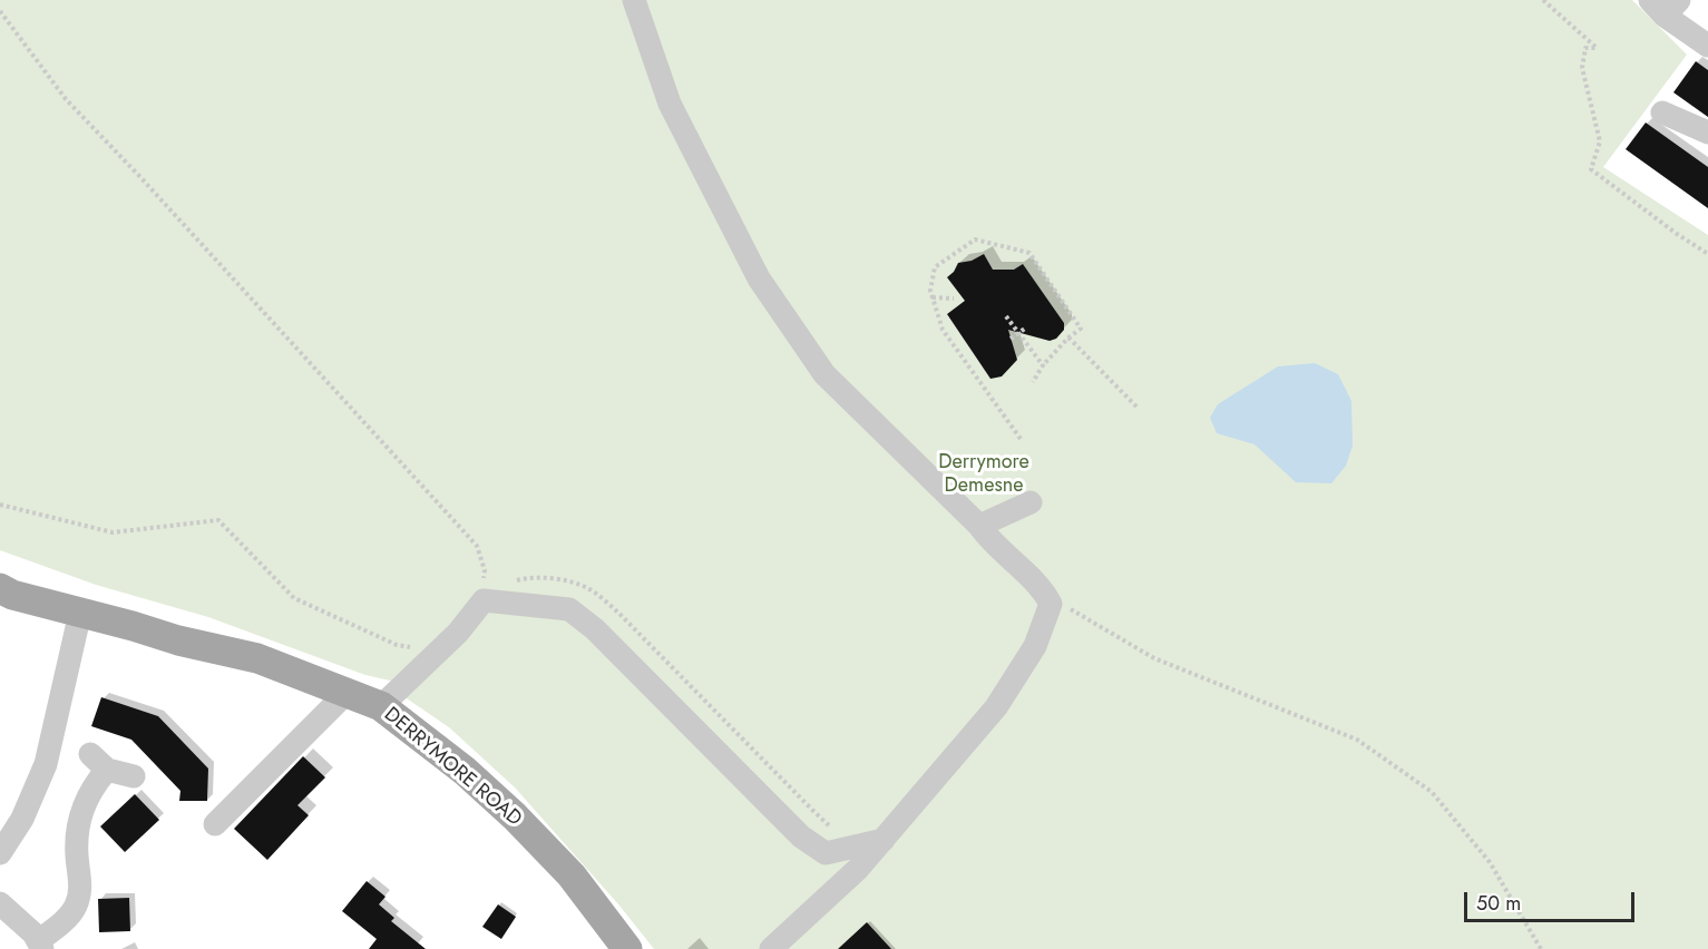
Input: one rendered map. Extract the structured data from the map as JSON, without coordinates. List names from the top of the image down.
{
  "streets": {
    "main road": ["DERRYMORE ROAD"]
  },
  "parks": ["Derrymore Demesne"],
  "scale_bar": "50 m"
}
